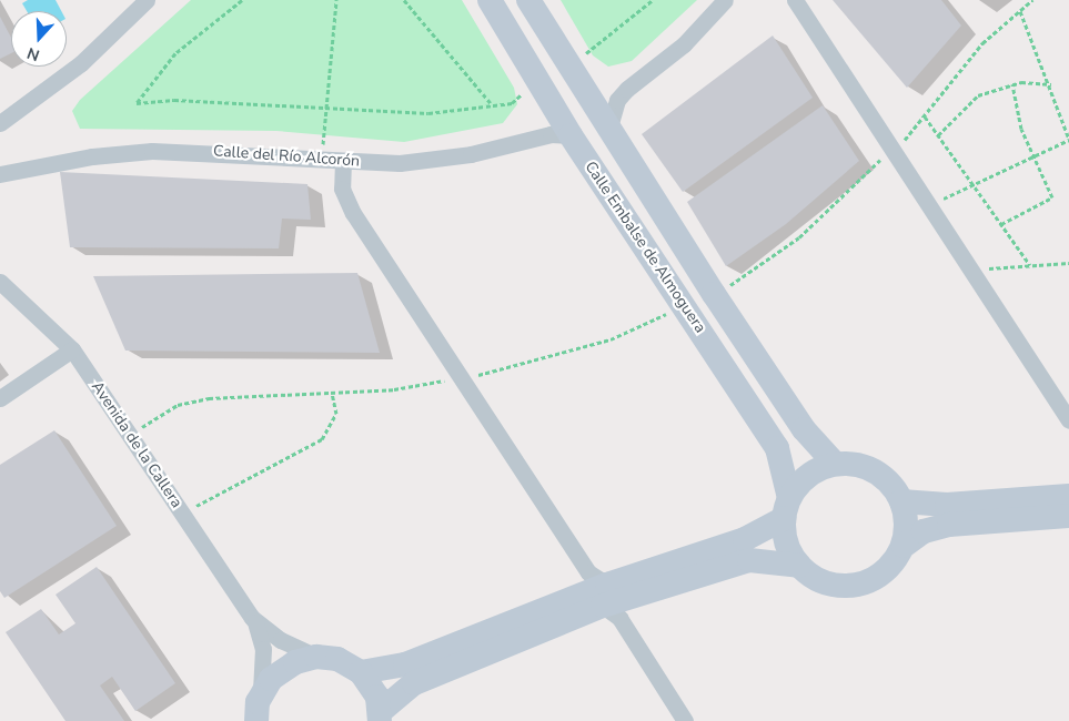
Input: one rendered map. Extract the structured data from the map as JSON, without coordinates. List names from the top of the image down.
{
  "streets": {
    "main road": ["Calle Embalse de Almoguera"],
    "street": ["Calle del Río Alcorón", "Avenida de la Callera"]
  },
  "crossings": [
    ["Calle del Río Alcorón", "Calle Embalse de Almoguera"]
  ],
  "north": "bottom"
}
